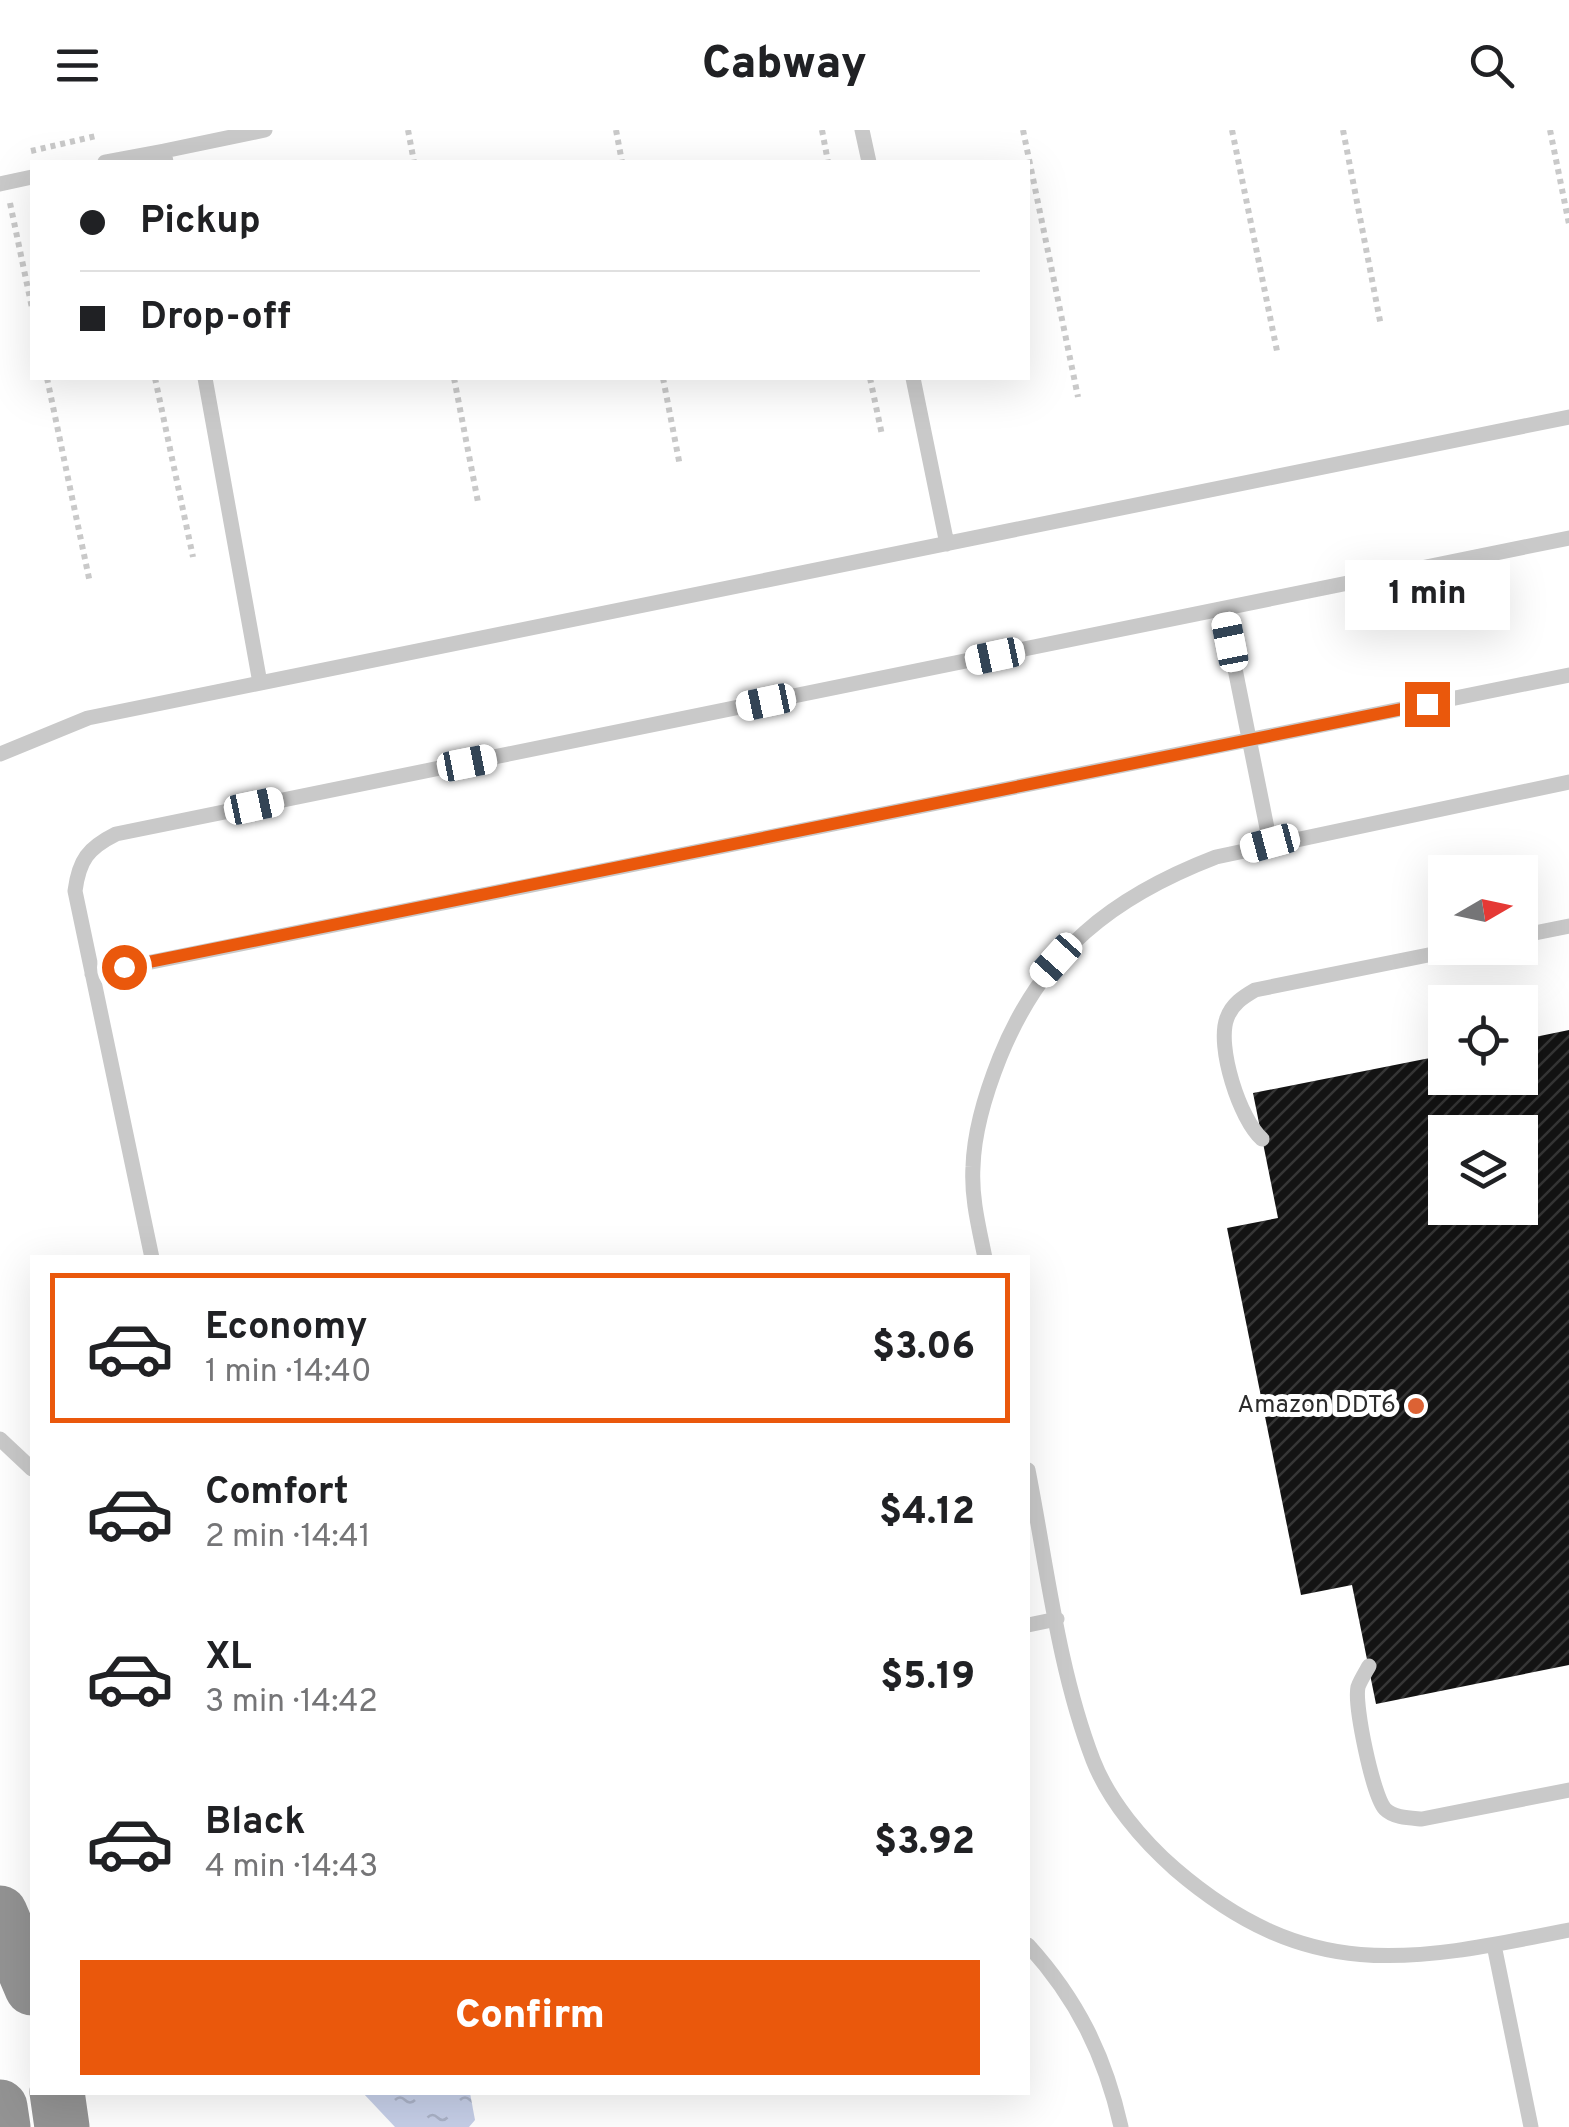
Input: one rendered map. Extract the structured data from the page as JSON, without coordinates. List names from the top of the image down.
{
  "places": ["Amazon DDT6"],
  "north": "right",
  "page": {
    "header": "Cabway",
    "banner": ["Pickup", "Drop-off"],
    "bubble": "1 min",
    "list": [
      {
        "name": "Economy",
        "note": "1 min · 14:40",
        "value": "$3.06"
      },
      {
        "name": "Comfort",
        "note": "2 min · 14:41",
        "value": "$4.12"
      },
      {
        "name": "XL",
        "note": "3 min · 14:42",
        "value": "$5.19"
      },
      {
        "name": "Black",
        "note": "4 min · 14:43",
        "value": "$3.92"
      }
    ],
    "buttons": "Confirm"
  }
}
